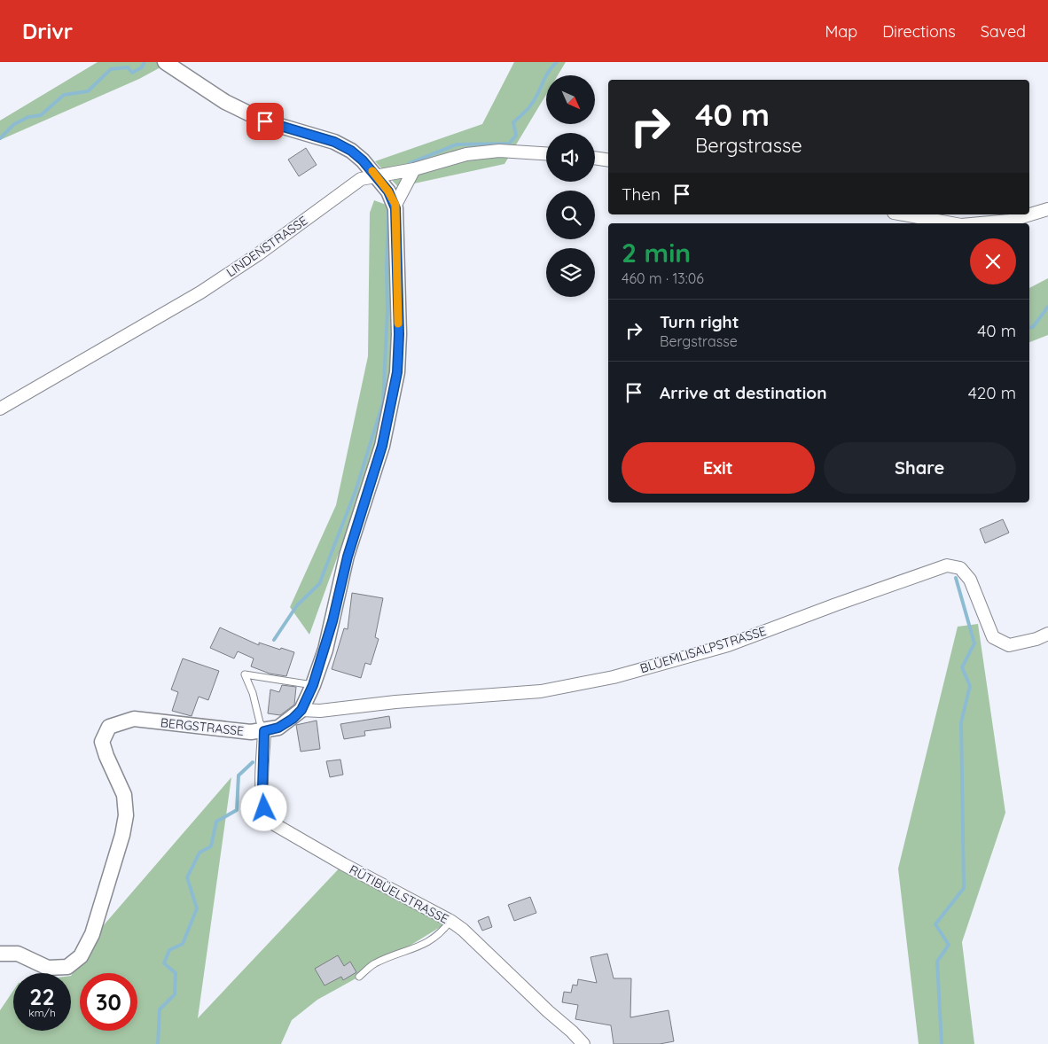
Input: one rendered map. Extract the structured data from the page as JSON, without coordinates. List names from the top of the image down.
{
  "streets": {
    "street": [
      "LINDENSTRASSE",
      "BLÜEMLISALPSTRASSE",
      "BERGSTRASSE",
      "RÜTIBÜELSTRASSE"
    ]
  },
  "crossings": [
    ["LINDENSTRASSE", "BERGSTRASSE"],
    ["BLÜEMLISALPSTRASSE", "BERGSTRASSE"],
    ["BERGSTRASSE", "RÜTIBÜELSTRASSE"]
  ],
  "north": "bottom right",
  "page": {
    "header": "Drivr",
    "nav": ["Map", "Directions", "Saved"],
    "turn": ["40 m", "Bergstrasse"],
    "then": "Then",
    "heading": ["2 min", "460 m · 13:06"],
    "list": [
      {
        "name": "Turn right",
        "note": "Bergstrasse",
        "value": "40 m"
      },
      {
        "name": "Arrive at destination",
        "value": "420 m"
      }
    ],
    "buttons": ["Exit", "Share"],
    "speed": "22 km/h",
    "limit": "30"
  }
}
